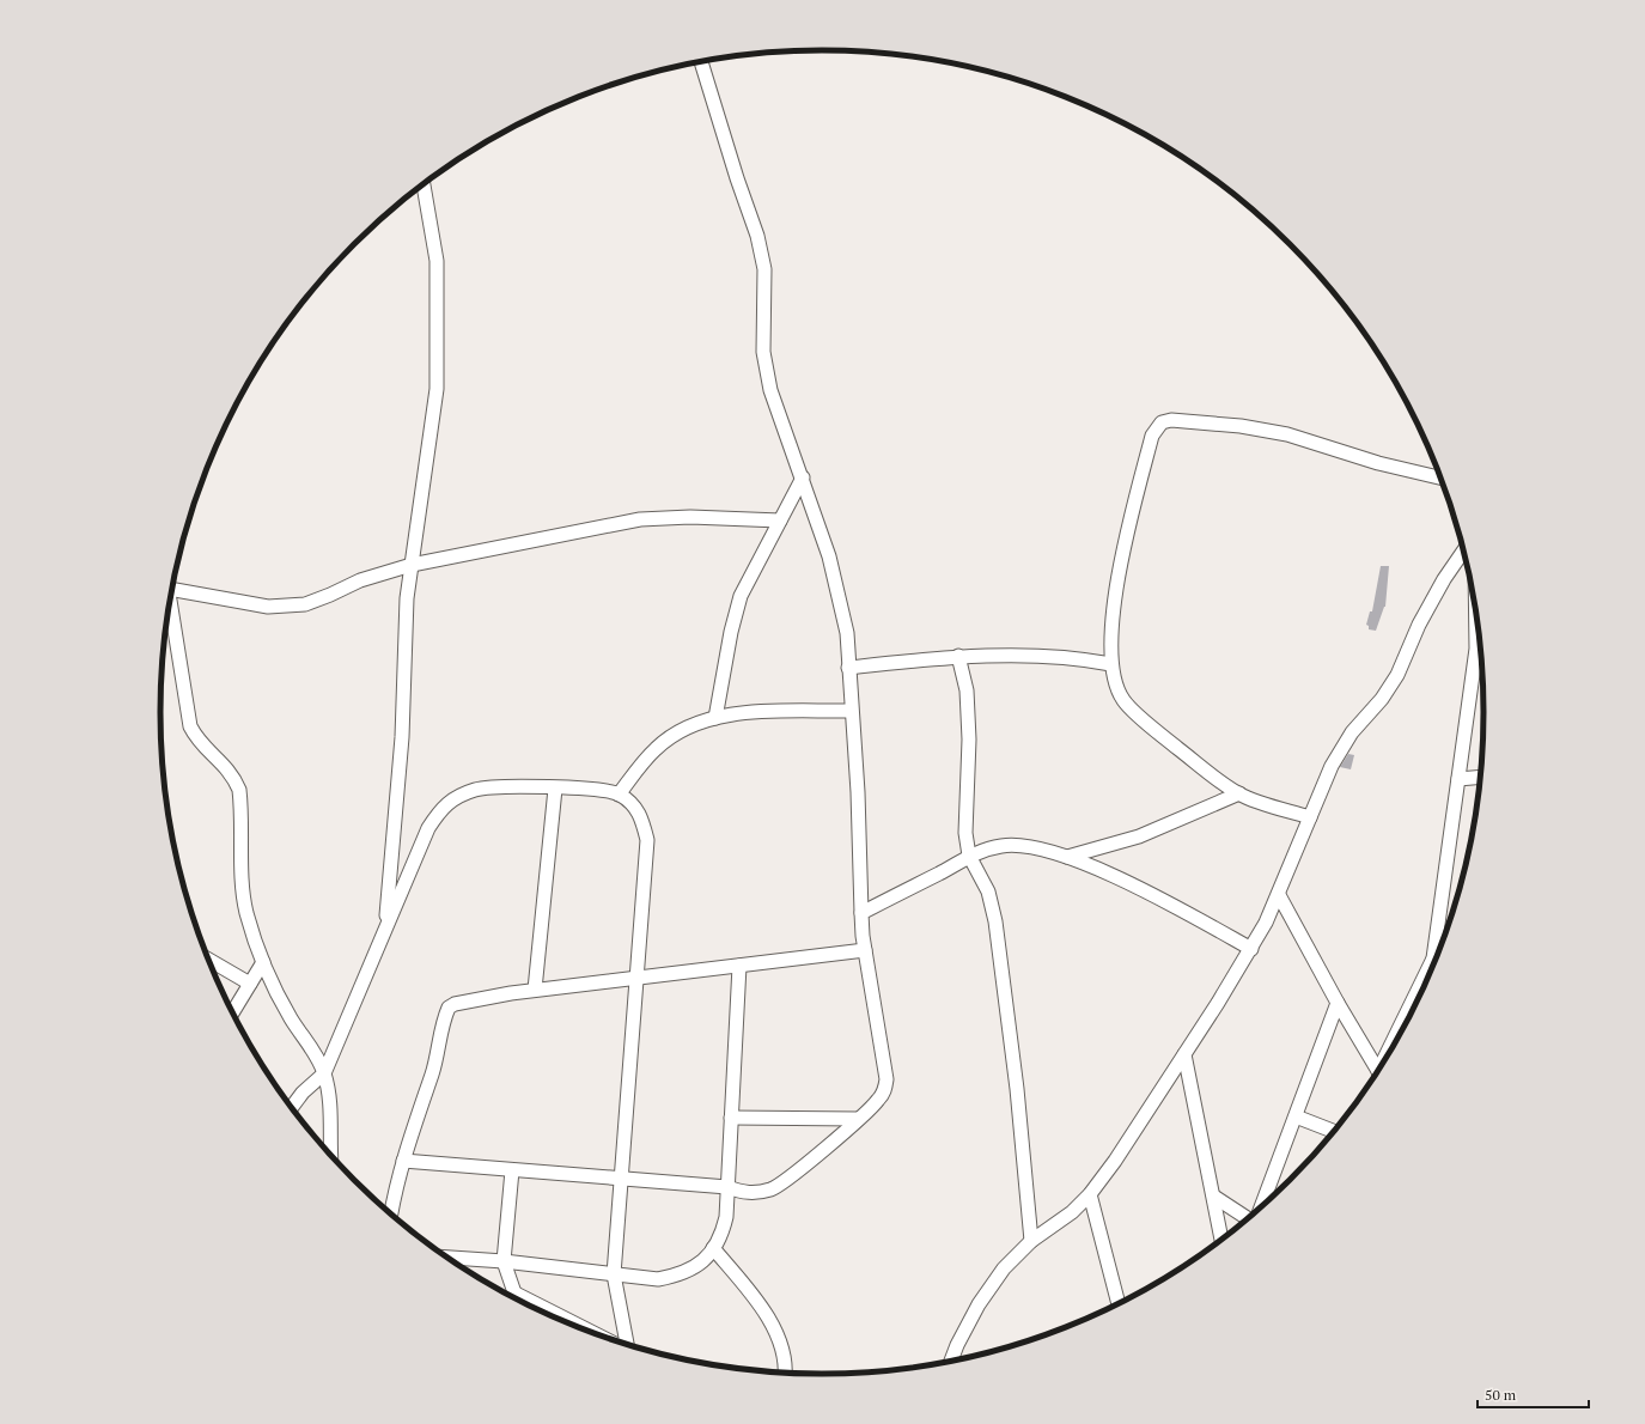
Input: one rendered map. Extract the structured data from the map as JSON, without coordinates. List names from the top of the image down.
{
  "scale_bar": "50 m"
}
